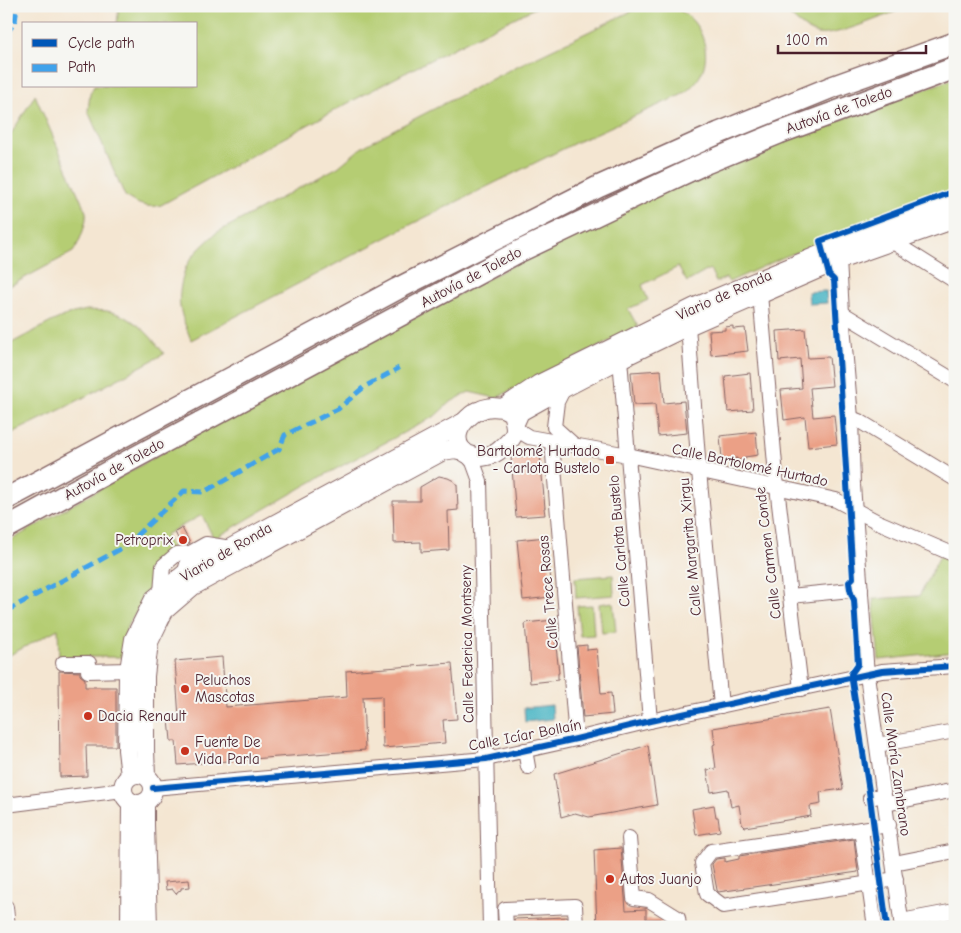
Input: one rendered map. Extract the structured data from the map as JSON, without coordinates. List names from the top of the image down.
{
  "streets": {
    "highway": ["Autovía de Toledo"],
    "main road": ["Viario de Ronda"],
    "street": [
      "Calle Bartolomé Hurtado",
      "Calle Carlota Bustelo",
      "Calle Margarita Xirgu",
      "Calle Carmen Conde",
      "Calle Trece Rosas",
      "Calle Federica Montseny",
      "Calle Icíar Bollaín",
      "Calle María Zambrano"
    ]
  },
  "crossings": [
    ["Viario de Ronda", "Calle Bartolomé Hurtado"],
    ["Viario de Ronda", "Calle Carlota Bustelo"],
    ["Viario de Ronda", "Calle Margarita Xirgu"],
    ["Viario de Ronda", "Calle Carmen Conde"],
    ["Viario de Ronda", "Calle Federica Montseny"],
    ["Viario de Ronda", "Calle Icíar Bollaín"],
    ["Viario de Ronda", "Calle María Zambrano"],
    ["Calle Bartolomé Hurtado", "Calle Carlota Bustelo"],
    ["Calle Bartolomé Hurtado", "Calle Margarita Xirgu"],
    ["Calle Bartolomé Hurtado", "Calle Carmen Conde"],
    ["Calle Bartolomé Hurtado", "Calle Trece Rosas"],
    ["Calle Bartolomé Hurtado", "Calle Federica Montseny"],
    ["Calle Bartolomé Hurtado", "Calle María Zambrano"],
    ["Calle Carlota Bustelo", "Calle Icíar Bollaín"],
    ["Calle Margarita Xirgu", "Calle Icíar Bollaín"],
    ["Calle Carmen Conde", "Calle Icíar Bollaín"],
    ["Calle Trece Rosas", "Calle Icíar Bollaín"],
    ["Calle Federica Montseny", "Calle Icíar Bollaín"],
    ["Calle Icíar Bollaín", "Calle María Zambrano"]
  ],
  "places": {
    "transit": ["Bartolomé Hurtado - Carlota Bustelo"],
    "other": [
      "Petroprix",
      "Peluchos Mascotas",
      "Dacia Renault",
      "Fuente De Vida Parla",
      "Autos Juanjo"
    ]
  },
  "legend": ["Cycle path", "Path"],
  "scale_bar": "100 m"
}
